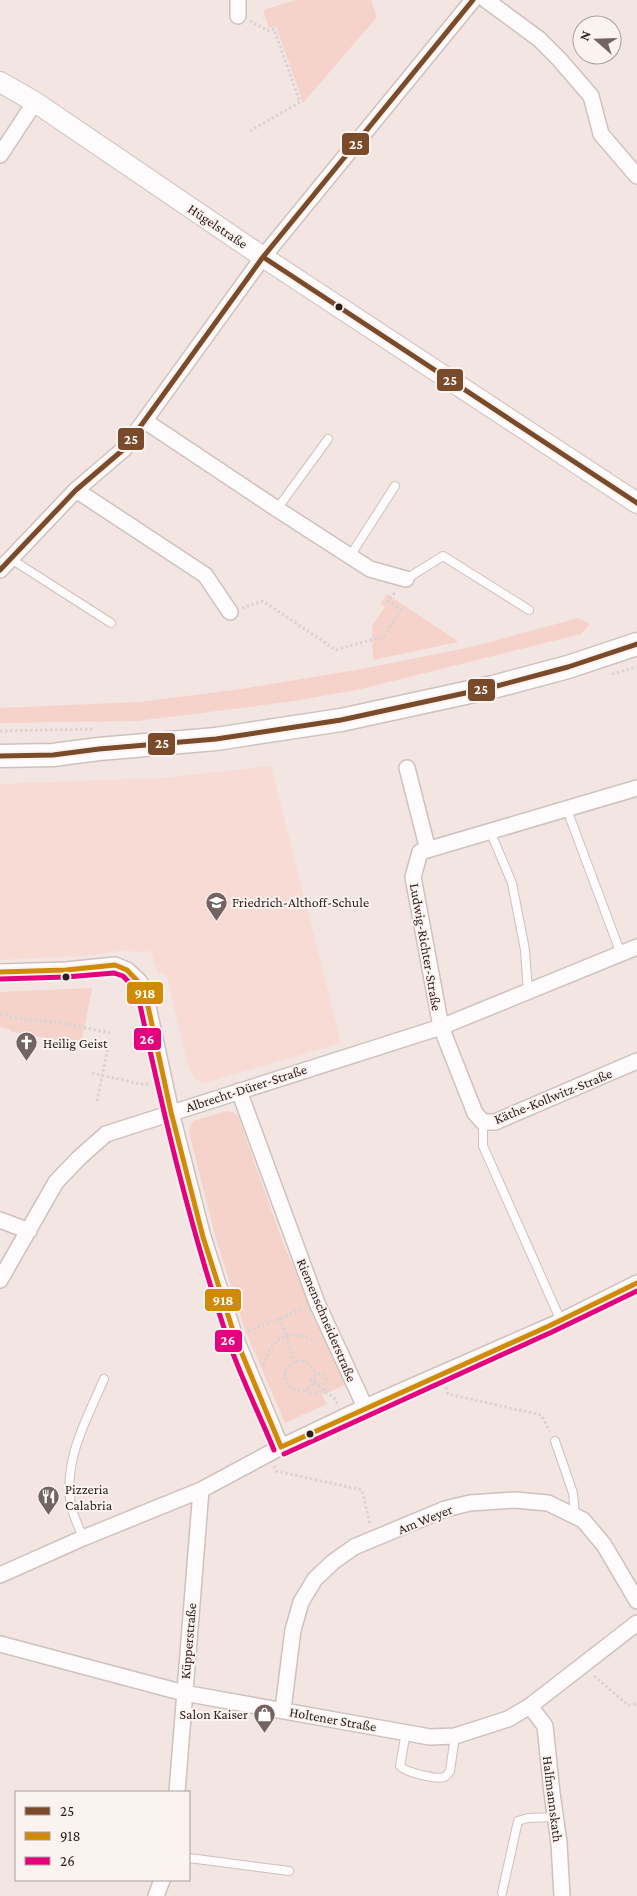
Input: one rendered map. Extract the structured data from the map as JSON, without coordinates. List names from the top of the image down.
{
  "streets": {
    "street": [
      "Hügelstraße",
      "Ludwig-Richter-Straße",
      "Albrecht-Dürer-Straße",
      "Käthe-Kollwitz-Straße",
      "Riemenschneiderstraße",
      "Am Weyer",
      "Küpperstraße",
      "Holtener Straße",
      "Halfmannskath"
    ]
  },
  "crossings": [
    ["Ludwig-Richter-Straße", "Albrecht-Dürer-Straße"],
    ["Ludwig-Richter-Straße", "Käthe-Kollwitz-Straße"],
    ["Albrecht-Dürer-Straße", "Käthe-Kollwitz-Straße"],
    ["Albrecht-Dürer-Straße", "Riemenschneiderstraße"],
    ["Am Weyer", "Holtener Straße"],
    ["Küpperstraße", "Holtener Straße"],
    ["Holtener Straße", "Halfmannskath"]
  ],
  "places": {
    "school or university": ["Friedrich-Althoff-Schule"],
    "church": ["Heilig Geist"],
    "restaurant": ["Pizzeria Calabria"],
    "shop": ["Salon Kaiser"]
  },
  "lines": ["transit line 25", "transit line 918", "transit line 26"],
  "legend": ["25", "918", "26"],
  "north": "left"
}
